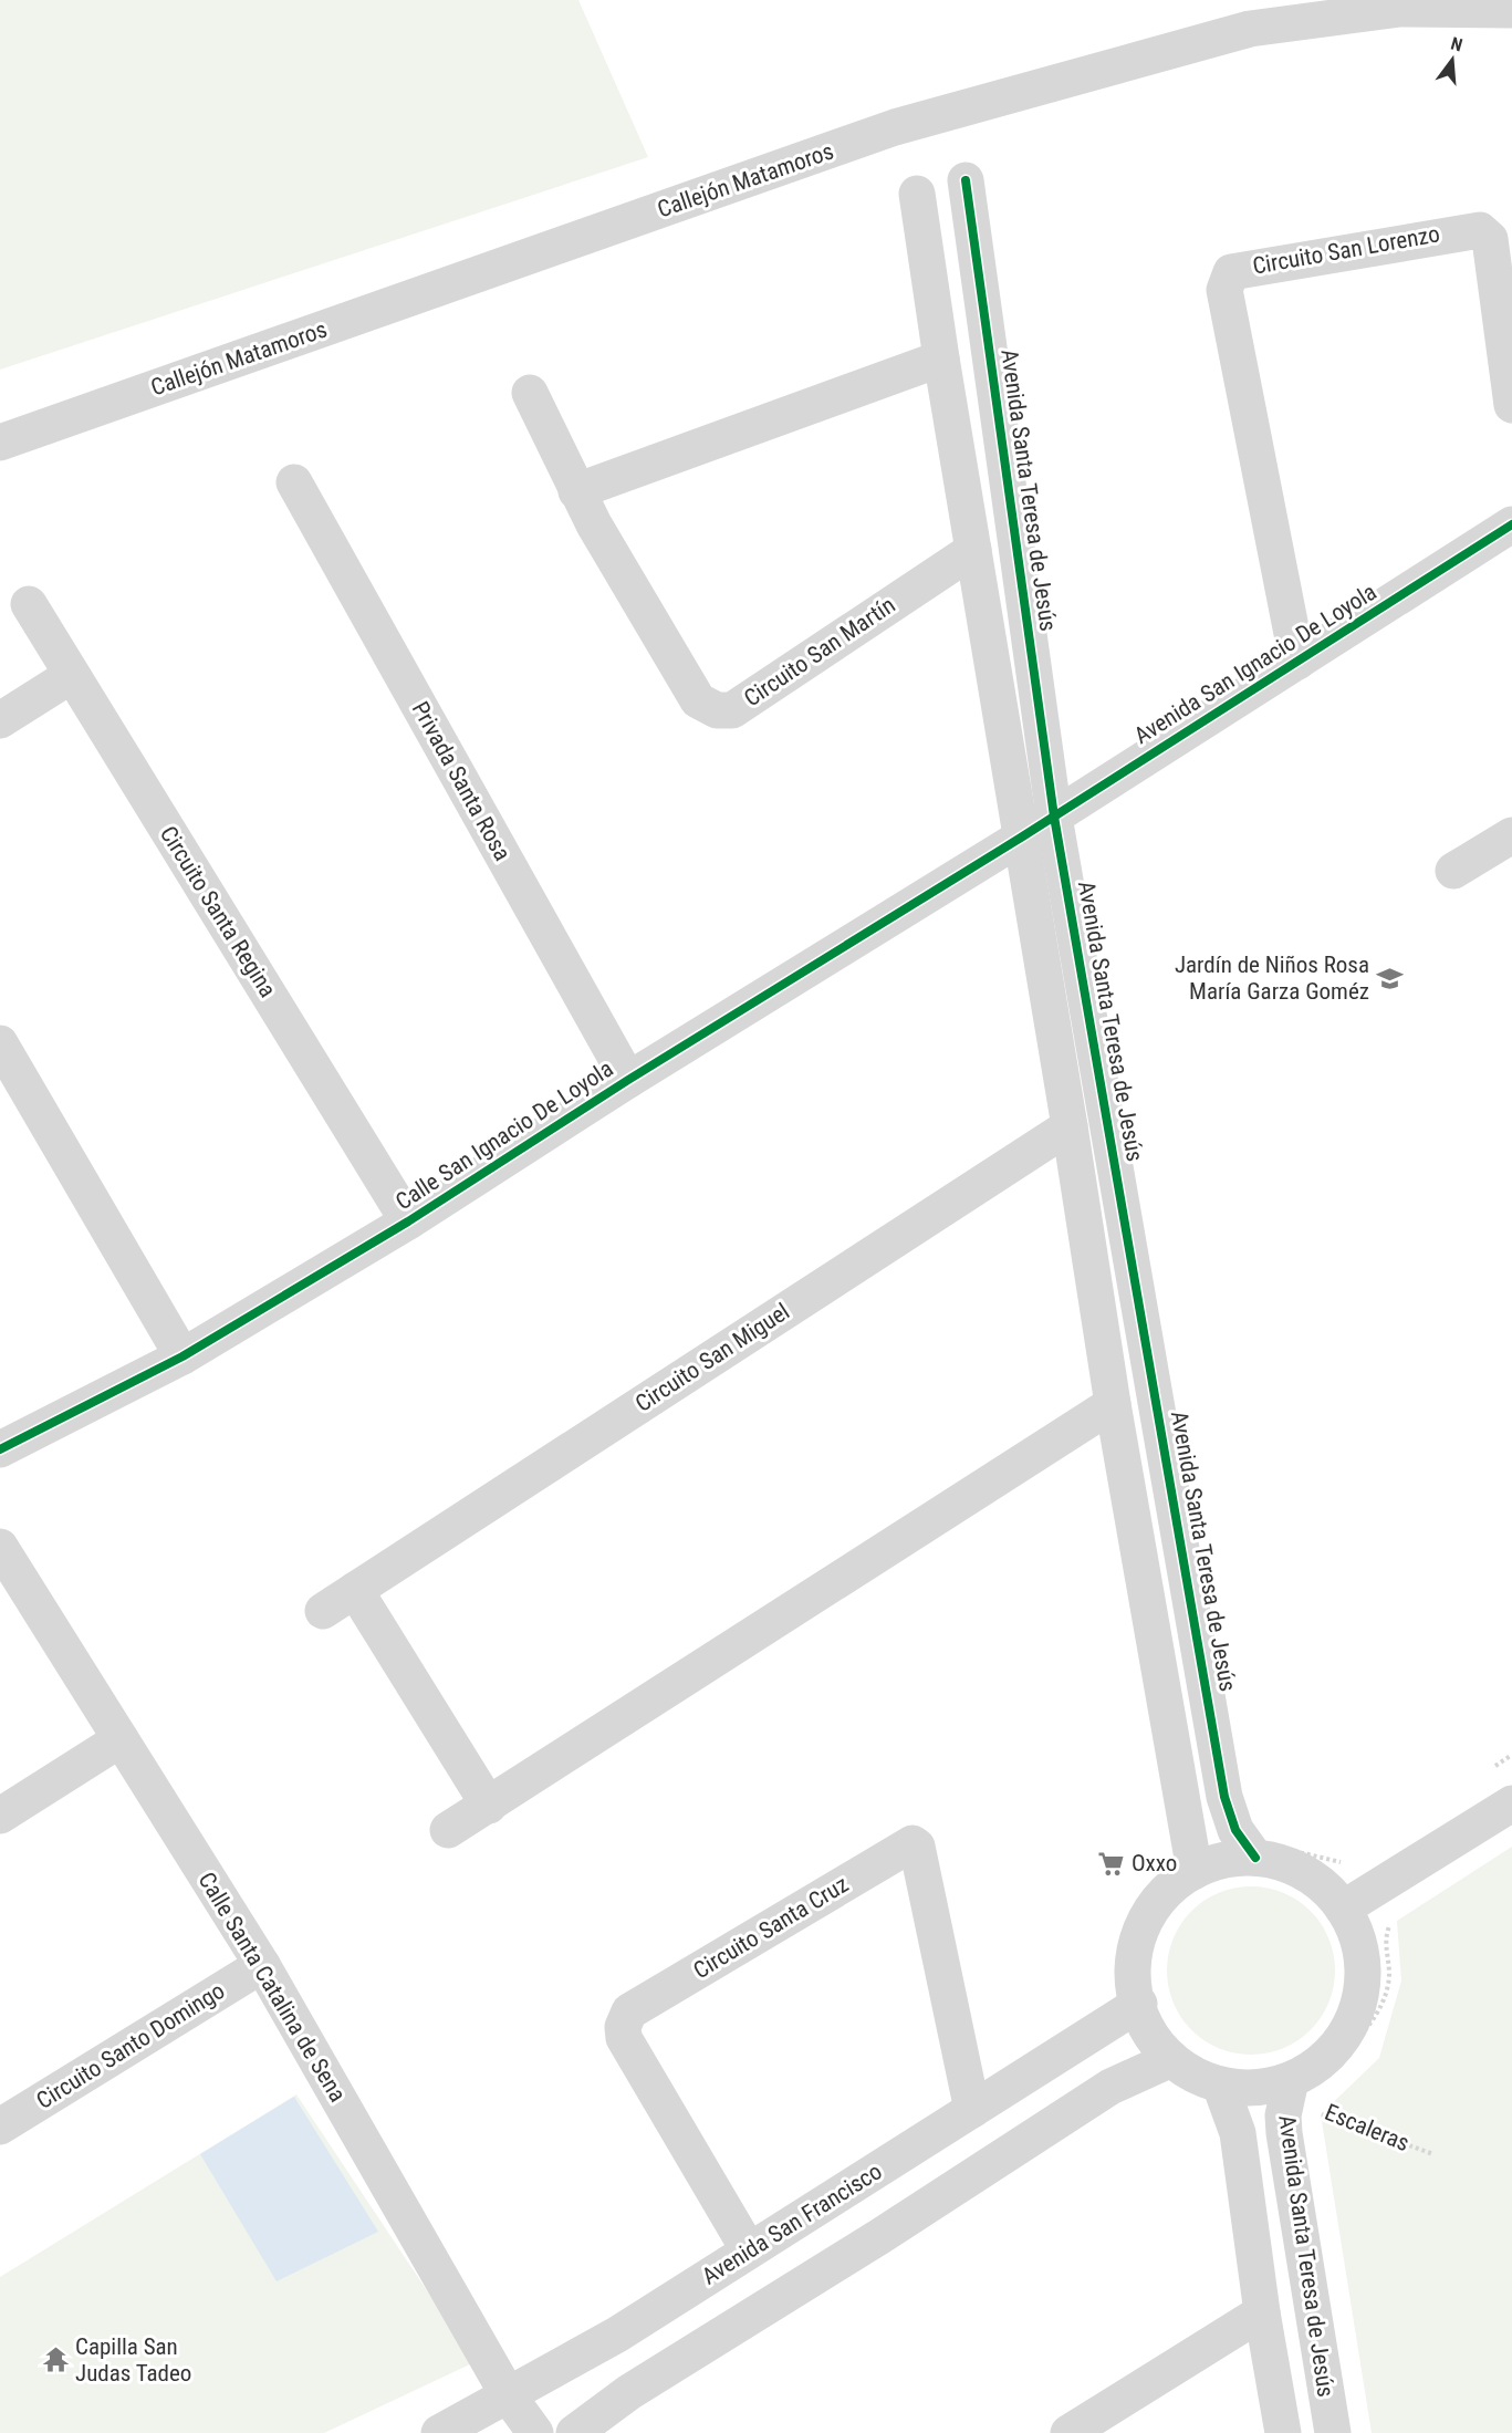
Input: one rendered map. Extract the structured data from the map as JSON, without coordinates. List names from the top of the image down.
{
  "streets": {
    "street": [
      "Callejón Matamoros",
      "Circuito San Lorenzo",
      "Avenida Santa Teresa de Jesús",
      "Circuito San Martín",
      "Avenida San Ignacio De Loyola",
      "Privada Santa Rosa",
      "Circuito Santa Regina",
      "Calle San Ignacio De Loyola",
      "Circuito San Miguel",
      "Circuito Santa Cruz",
      "Calle Santa Catalina de Sena",
      "Circuito Santo Domingo",
      "Avenida San Francisco"
    ],
    "path": ["Escaleras"]
  },
  "crossings": [
    ["Circuito San Lorenzo", "Avenida San Ignacio De Loyola"],
    ["Avenida Santa Teresa de Jesús", "Avenida San Ignacio De Loyola"],
    ["Avenida Santa Teresa de Jesús", "Escaleras"],
    ["Avenida Santa Teresa de Jesús", "Avenida San Francisco"],
    ["Avenida San Ignacio De Loyola", "Calle San Ignacio De Loyola"],
    ["Privada Santa Rosa", "Calle San Ignacio De Loyola"],
    ["Circuito Santa Regina", "Calle San Ignacio De Loyola"],
    ["Circuito Santa Cruz", "Avenida San Francisco"],
    ["Calle Santa Catalina de Sena", "Circuito Santo Domingo"],
    ["Calle Santa Catalina de Sena", "Avenida San Francisco"],
    ["Escaleras", "Avenida San Francisco"]
  ],
  "places": {
    "school or university": ["Jardín de Niños Rosa María Garza Goméz"],
    "supermarket": ["Oxxo"],
    "temple": ["Capilla San Judas Tadeo"]
  },
  "north": "top"
}
